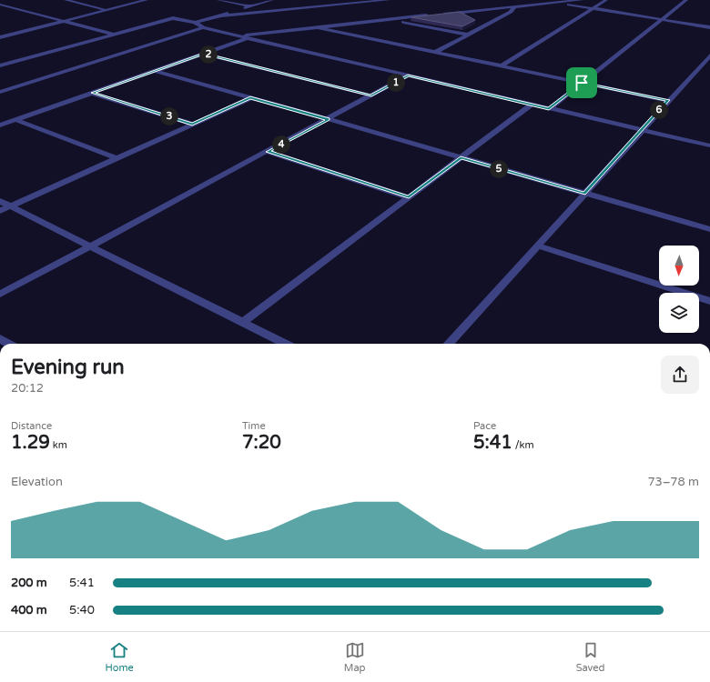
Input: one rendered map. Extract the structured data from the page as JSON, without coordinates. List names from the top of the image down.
{
  "north": "bottom",
  "page": {
    "pins": [
      "2",
      "1",
      "6",
      "3",
      "4",
      "5"
    ],
    "heading": ["Evening run", "20:12"],
    "stats": [
      ["Distance", "1.29 km"],
      ["Time", "7:20"],
      ["Pace", "5:41 /km"]
    ],
    "chart": ["Elevation", "73–78 m"],
    "list": [
      {
        "name": "200 m",
        "note": "5:41"
      },
      {
        "name": "400 m",
        "note": "5:40"
      }
    ],
    "tabs": ["Home", "Map", "Saved"]
  }
}
